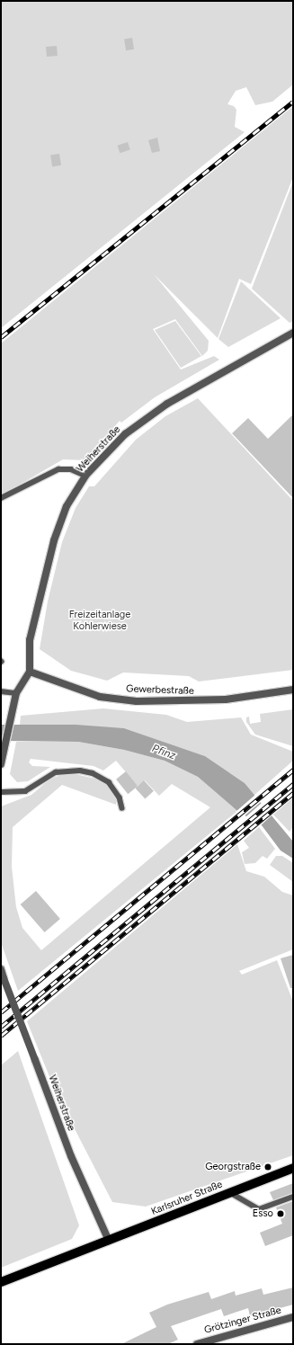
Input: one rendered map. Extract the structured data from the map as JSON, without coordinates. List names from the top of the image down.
{
  "streets": {
    "main road": ["Karlsruher Straße"],
    "street": ["Weiherstraße", "Gewerbestraße", "Grötzinger Straße"]
  },
  "crossings": [
    ["Weiherstraße", "Gewerbestraße"],
    ["Weiherstraße", "Karlsruher Straße"]
  ],
  "water": ["Pfinz"],
  "parks": ["Freizeitanlage Kohlerwiese"],
  "places": ["Georgstraße", "Esso"]
}
